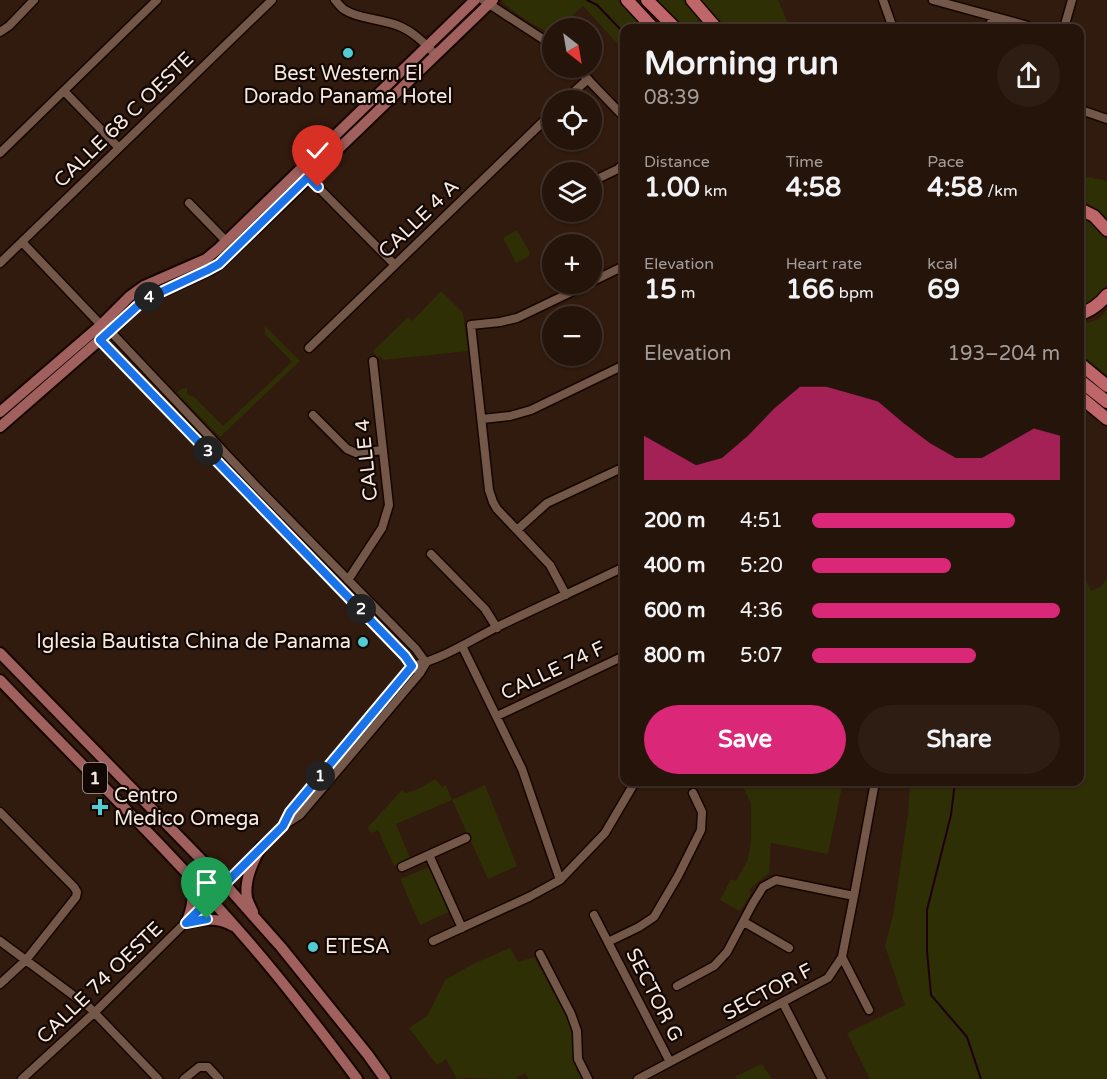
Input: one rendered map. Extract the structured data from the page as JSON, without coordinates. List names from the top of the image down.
{
  "streets": {
    "main road": ["1"],
    "street": [
      "CALLE 68 C OESTE",
      "CALLE 4 A",
      "CALLE 4",
      "CALLE 74 F",
      "CALLE 74 OESTE",
      "SECTOR F",
      "SECTOR G"
    ]
  },
  "crossings": [
    ["1", "CALLE 74 OESTE"],
    ["SECTOR F", "SECTOR G"]
  ],
  "places": {
    "other": ["Best Western El Dorado Panama Hotel", "Iglesia Bautista China de Panama", "ETESA"],
    "health": ["Centro Medico Omega"]
  },
  "north": "bottom right",
  "page": {
    "map_buttons": ["+", "−"],
    "heading": ["Morning run", "08:39"],
    "stats": [
      ["Distance", "1.00 km"],
      ["Time", "4:58"],
      ["Pace", "4:58 /km"],
      ["Elevation", "15 m"],
      ["Heart rate", "166 bpm"],
      ["kcal", "69"]
    ],
    "pins": [
      "4",
      "3",
      "2",
      "1"
    ],
    "chart": ["Elevation", "193–204 m"],
    "list": [
      {
        "name": "200 m",
        "note": "4:51"
      },
      {
        "name": "400 m",
        "note": "5:20"
      },
      {
        "name": "600 m",
        "note": "4:36"
      },
      {
        "name": "800 m",
        "note": "5:07"
      }
    ],
    "buttons": ["Save", "Share"]
  }
}
